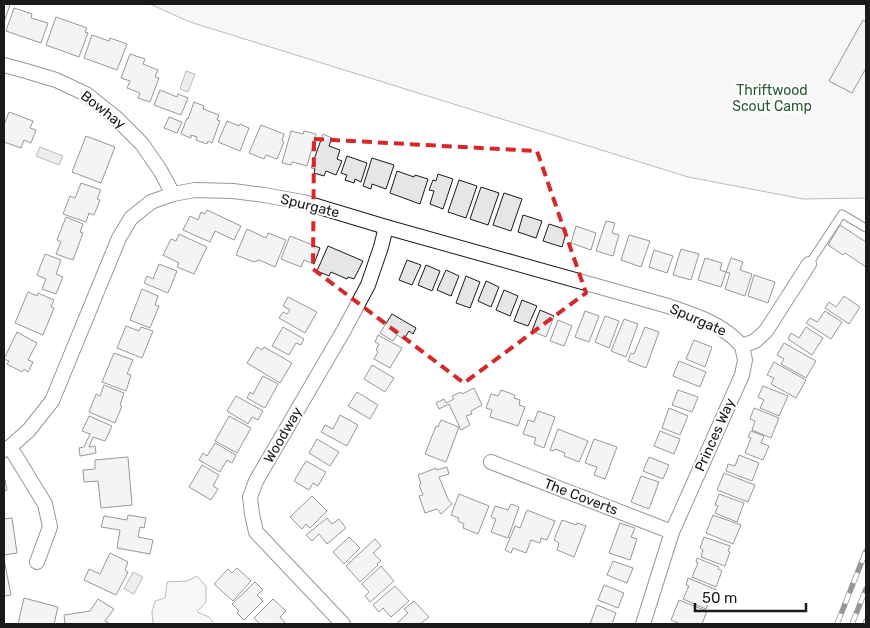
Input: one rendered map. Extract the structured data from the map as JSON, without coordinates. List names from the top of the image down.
{
  "streets": {
    "street": [
      "Bowhay",
      "Spurgate",
      "Woodway",
      "Princes Way",
      "The Coverts"
    ]
  },
  "crossings": [
    ["Bowhay", "Spurgate"],
    ["Spurgate", "Woodway"],
    ["Spurgate", "Princes Way"],
    ["Princes Way", "The Coverts"]
  ],
  "parks": ["Thriftwood Scout Camp"],
  "scale_bar": "50 m"
}
